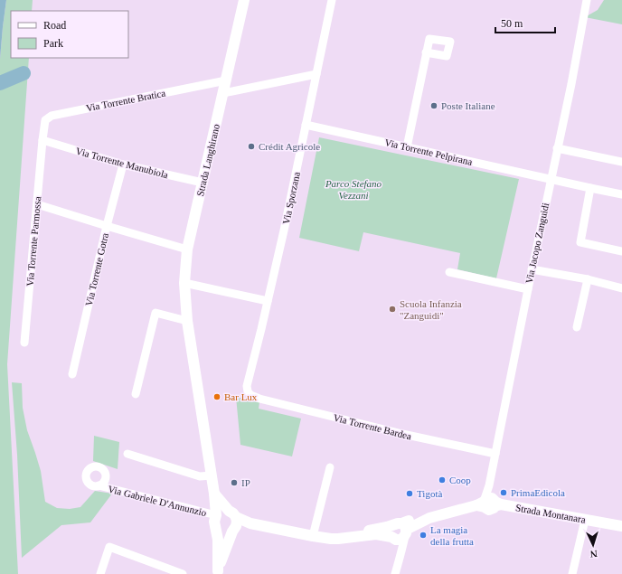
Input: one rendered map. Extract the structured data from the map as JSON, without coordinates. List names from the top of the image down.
{
  "streets": {
    "street": [
      "Via Torrente Bratica",
      "Via Torrente Pelpirana",
      "Strada Langhirano",
      "Via Torrente Manubiola",
      "Via Sporzana",
      "Via Torrente Parmossa",
      "Via Jacopo Zanguidi",
      "Via Torrente Gotra",
      "Via Torrente Bardea",
      "Via Gabriele D'Annunzio",
      "Strada Montanara"
    ]
  },
  "crossings": [
    ["Via Torrente Bratica", "Strada Langhirano"],
    ["Via Torrente Bratica", "Via Torrente Manubiola"],
    ["Via Torrente Bratica", "Via Torrente Parmossa"],
    ["Via Torrente Pelpirana", "Via Sporzana"],
    ["Via Torrente Pelpirana", "Via Jacopo Zanguidi"],
    ["Strada Langhirano", "Via Torrente Manubiola"],
    ["Strada Langhirano", "Via Gabriele D'Annunzio"],
    ["Strada Langhirano", "Strada Montanara"],
    ["Via Torrente Manubiola", "Via Torrente Parmossa"],
    ["Via Torrente Manubiola", "Via Torrente Gotra"],
    ["Via Sporzana", "Via Torrente Bardea"],
    ["Via Jacopo Zanguidi", "Via Torrente Bardea"],
    ["Via Jacopo Zanguidi", "Strada Montanara"],
    ["Via Gabriele D'Annunzio", "Strada Montanara"]
  ],
  "parks": ["Parco Stefano Vezzani"],
  "places": [
    "Poste Italiane",
    "Crédit Agricole",
    "Scuola Infanzia \"Zanguidi\"",
    "Bar Lux",
    "Coop",
    "IP",
    "PrimaEdicola",
    "Tigotà",
    "La magia della frutta"
  ],
  "legend": ["Road", "Park"],
  "scale_bar": "50 m",
  "north": "bottom"
}
